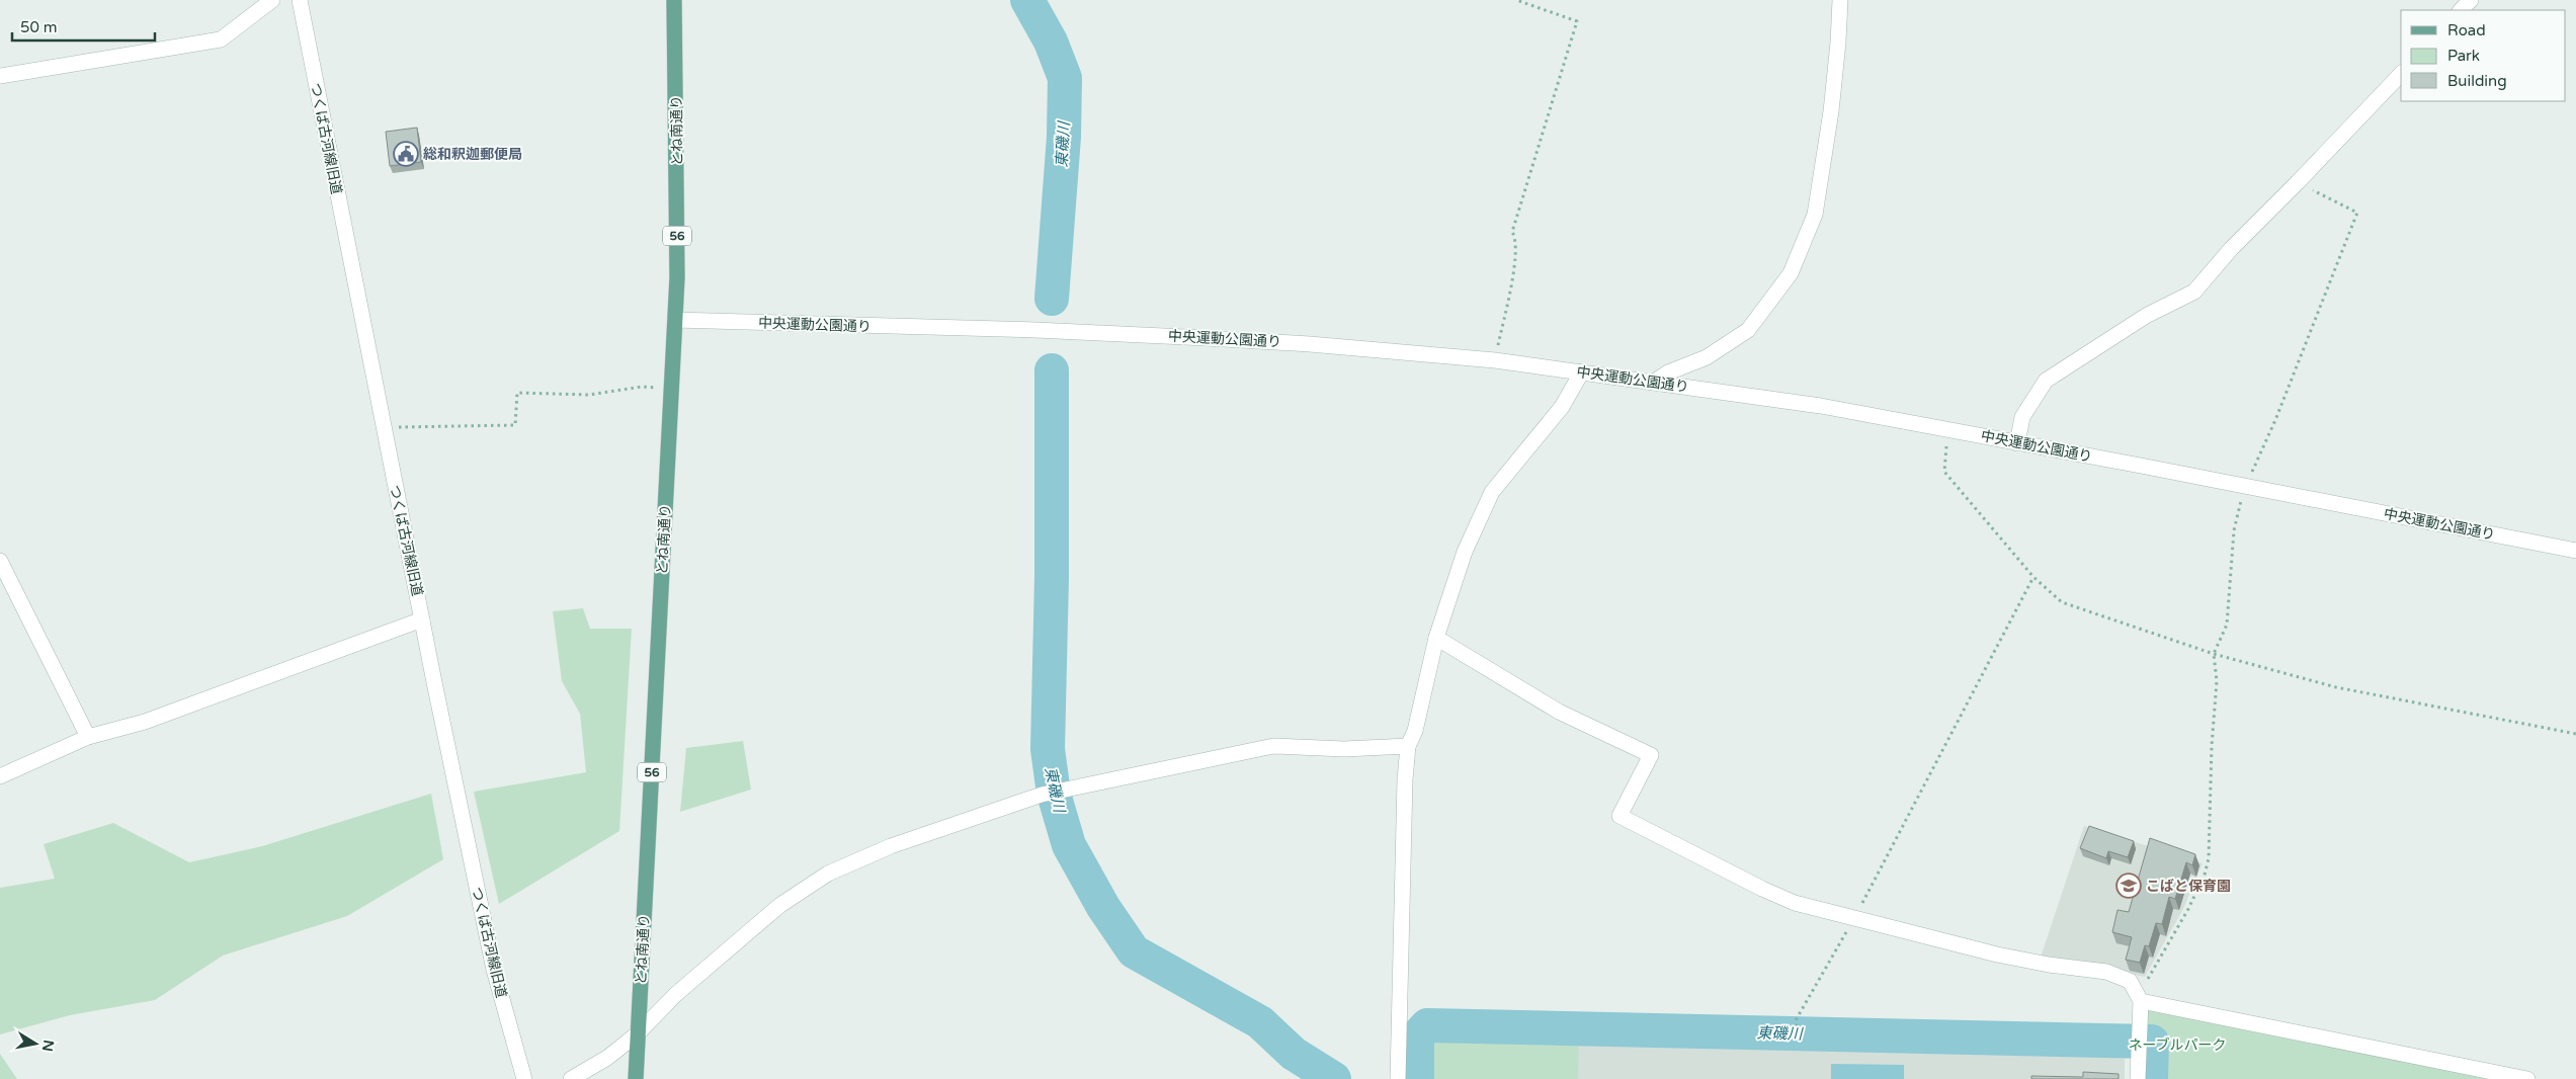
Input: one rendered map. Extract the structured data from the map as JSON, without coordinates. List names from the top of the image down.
{
  "streets": {
    "main road": ["とね南通り", "56"],
    "street": ["つくば古河線旧道", "中央運動公園通り"]
  },
  "crossings": [
    ["とね南通り", "中央運動公園通り"]
  ],
  "water": ["東磯川"],
  "parks": ["ネーブルパーク"],
  "places": {
    "public building": ["総和釈迦郵便局"],
    "school or university": ["こばと保育園"]
  },
  "legend": ["Road", "Park", "Building"],
  "scale_bar": "50 m",
  "north": "right"
}
